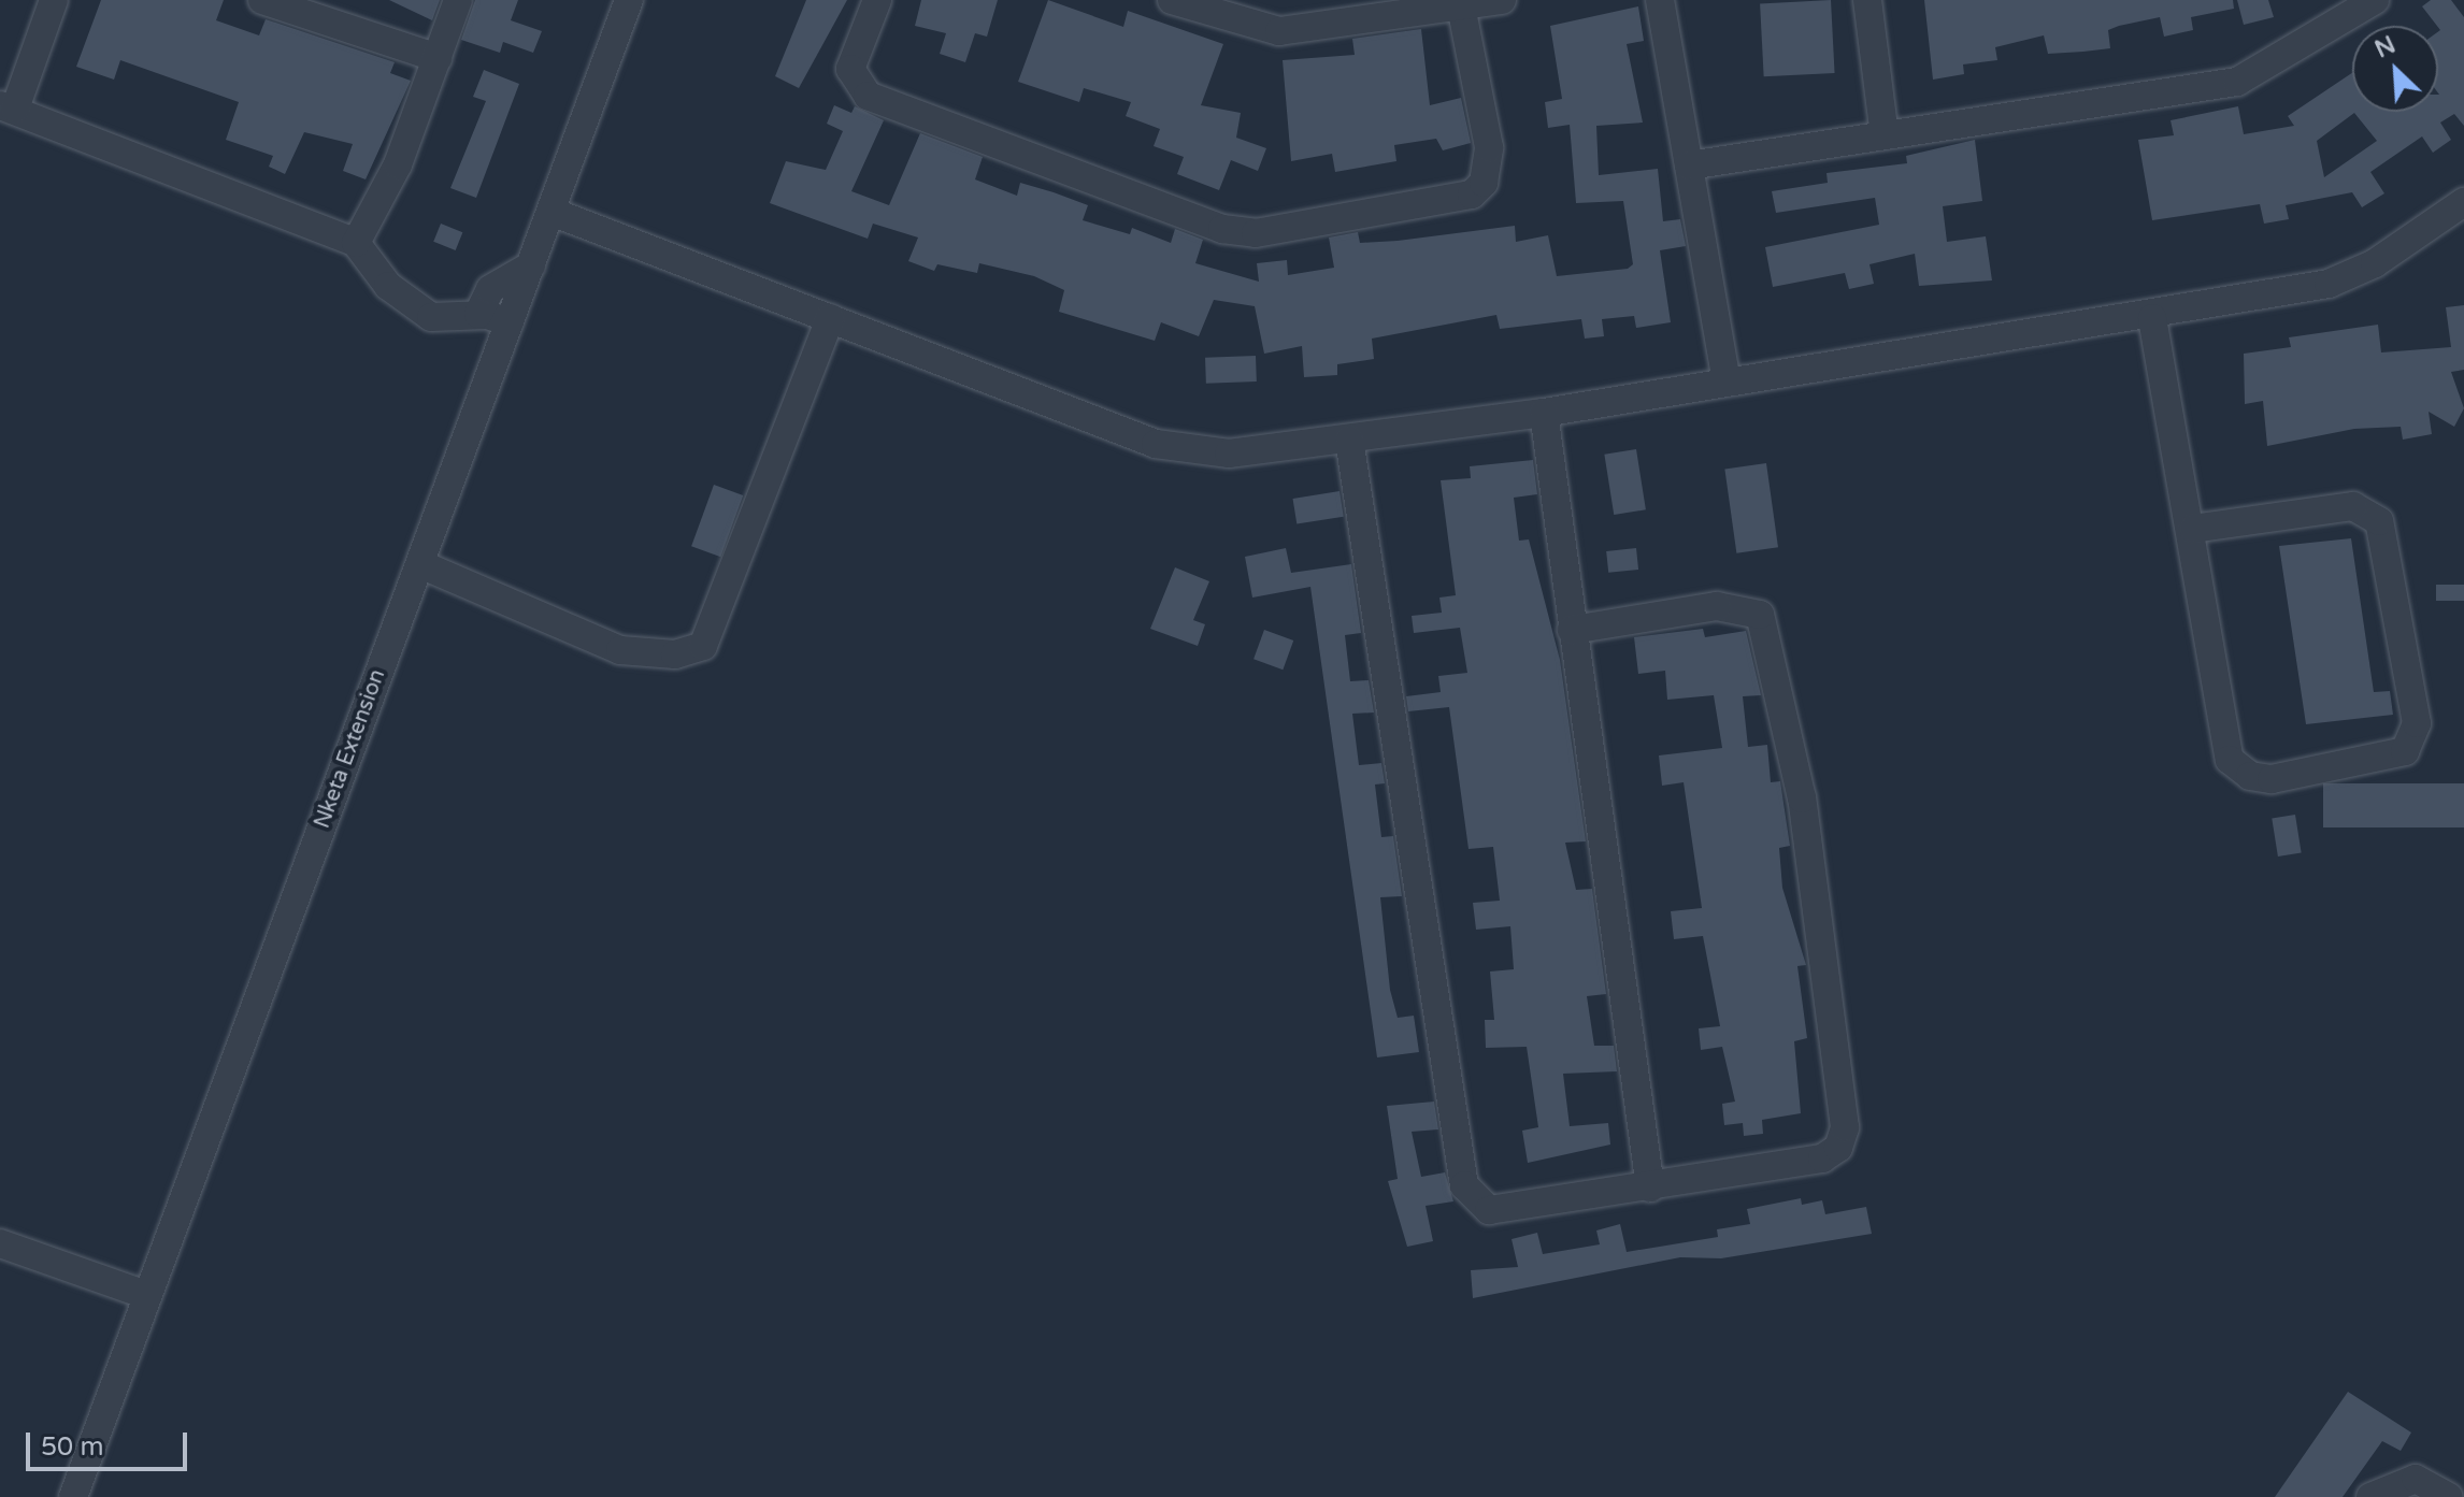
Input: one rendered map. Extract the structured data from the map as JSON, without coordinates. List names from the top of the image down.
{
  "streets": {
    "street": ["Nketa Extension"]
  },
  "scale_bar": "50 m",
  "north": "top left"
}
